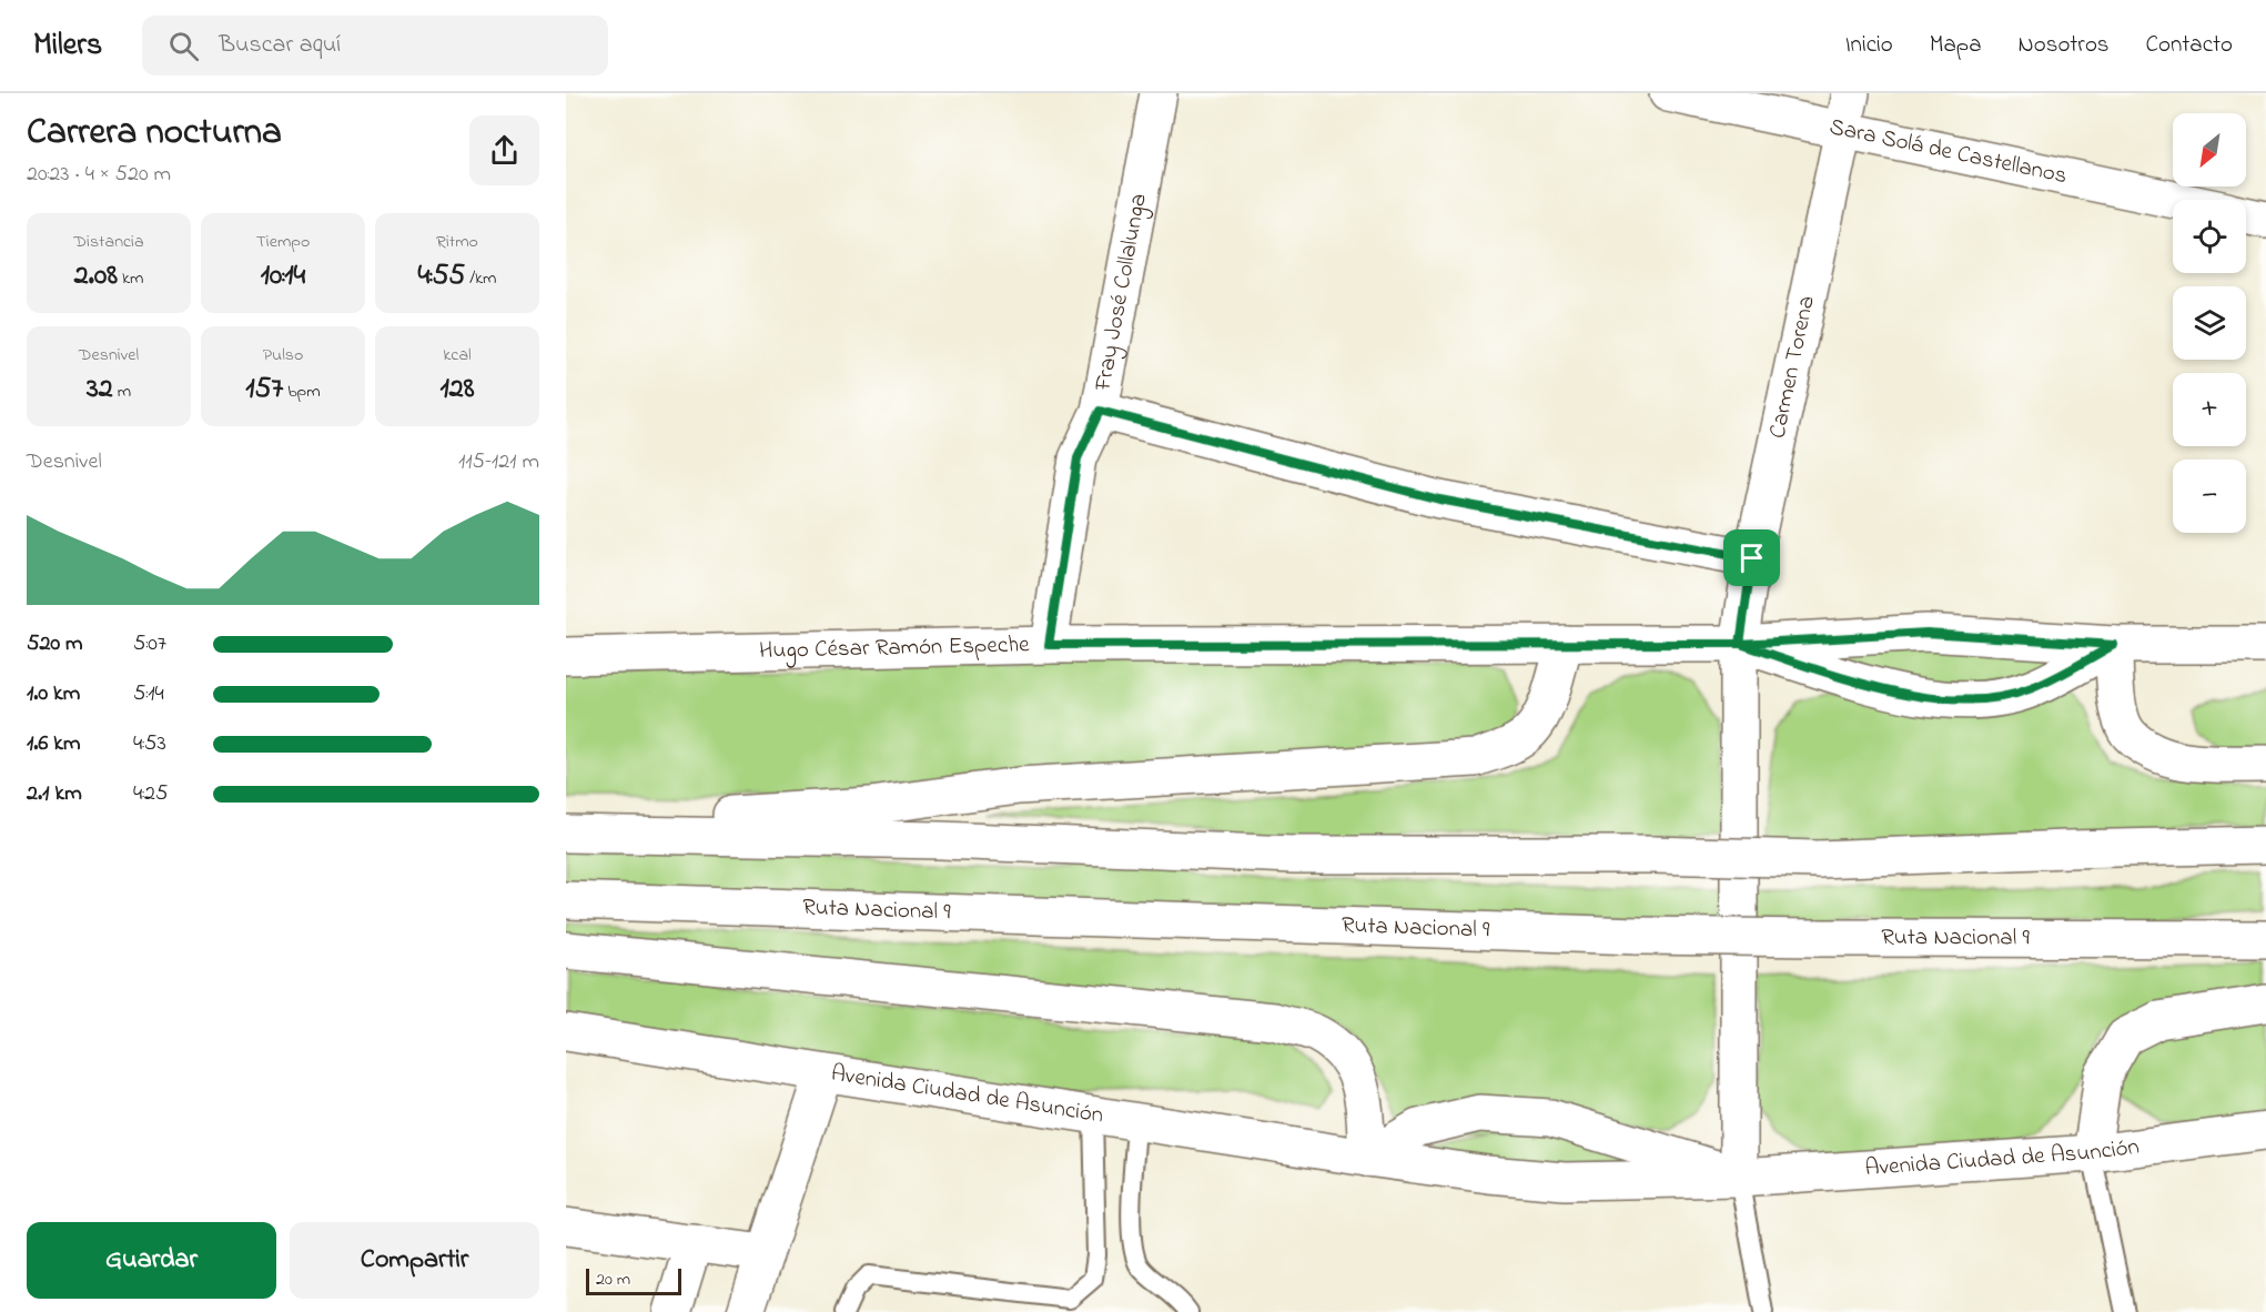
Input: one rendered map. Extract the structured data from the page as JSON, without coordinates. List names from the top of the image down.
{
  "streets": {
    "main road": [
      "Sara Solá de Castellanos",
      "Fray José Collalunga",
      "Carmen Torena",
      "Hugo César Ramón Espeche",
      "Ruta Nacional 9",
      "Avenida Ciudad de Asunción"
    ]
  },
  "crossings": [
    ["Sara Solá de Castellanos", "Carmen Torena"],
    ["Fray José Collalunga", "Hugo César Ramón Espeche"],
    ["Carmen Torena", "Hugo César Ramón Espeche"],
    ["Carmen Torena", "Avenida Ciudad de Asunción"]
  ],
  "scale_bar": "20 m",
  "north": "bottom left",
  "page": {
    "header": "Milers",
    "search": "Buscar aquí",
    "nav": [
      "Inicio",
      "Mapa",
      "Nosotros",
      "Contacto"
    ],
    "heading": ["Carrera nocturna", "20:23 · 4 × 520 m"],
    "map_buttons": ["+", "−"],
    "stats": [
      ["Distancia", "2.08 km"],
      ["Tiempo", "10:14"],
      ["Ritmo", "4:55 /km"],
      ["Desnivel", "32 m"],
      ["Pulso", "157 bpm"],
      ["kcal", "128"]
    ],
    "chart": ["Desnivel", "115–121 m"],
    "list": [
      {
        "name": "520 m",
        "note": "5:07"
      },
      {
        "name": "1.0 km",
        "note": "5:14"
      },
      {
        "name": "1.6 km",
        "note": "4:53"
      },
      {
        "name": "2.1 km",
        "note": "4:25"
      }
    ],
    "buttons": ["Guardar", "Compartir"],
    "scale": "20 m"
  }
}
